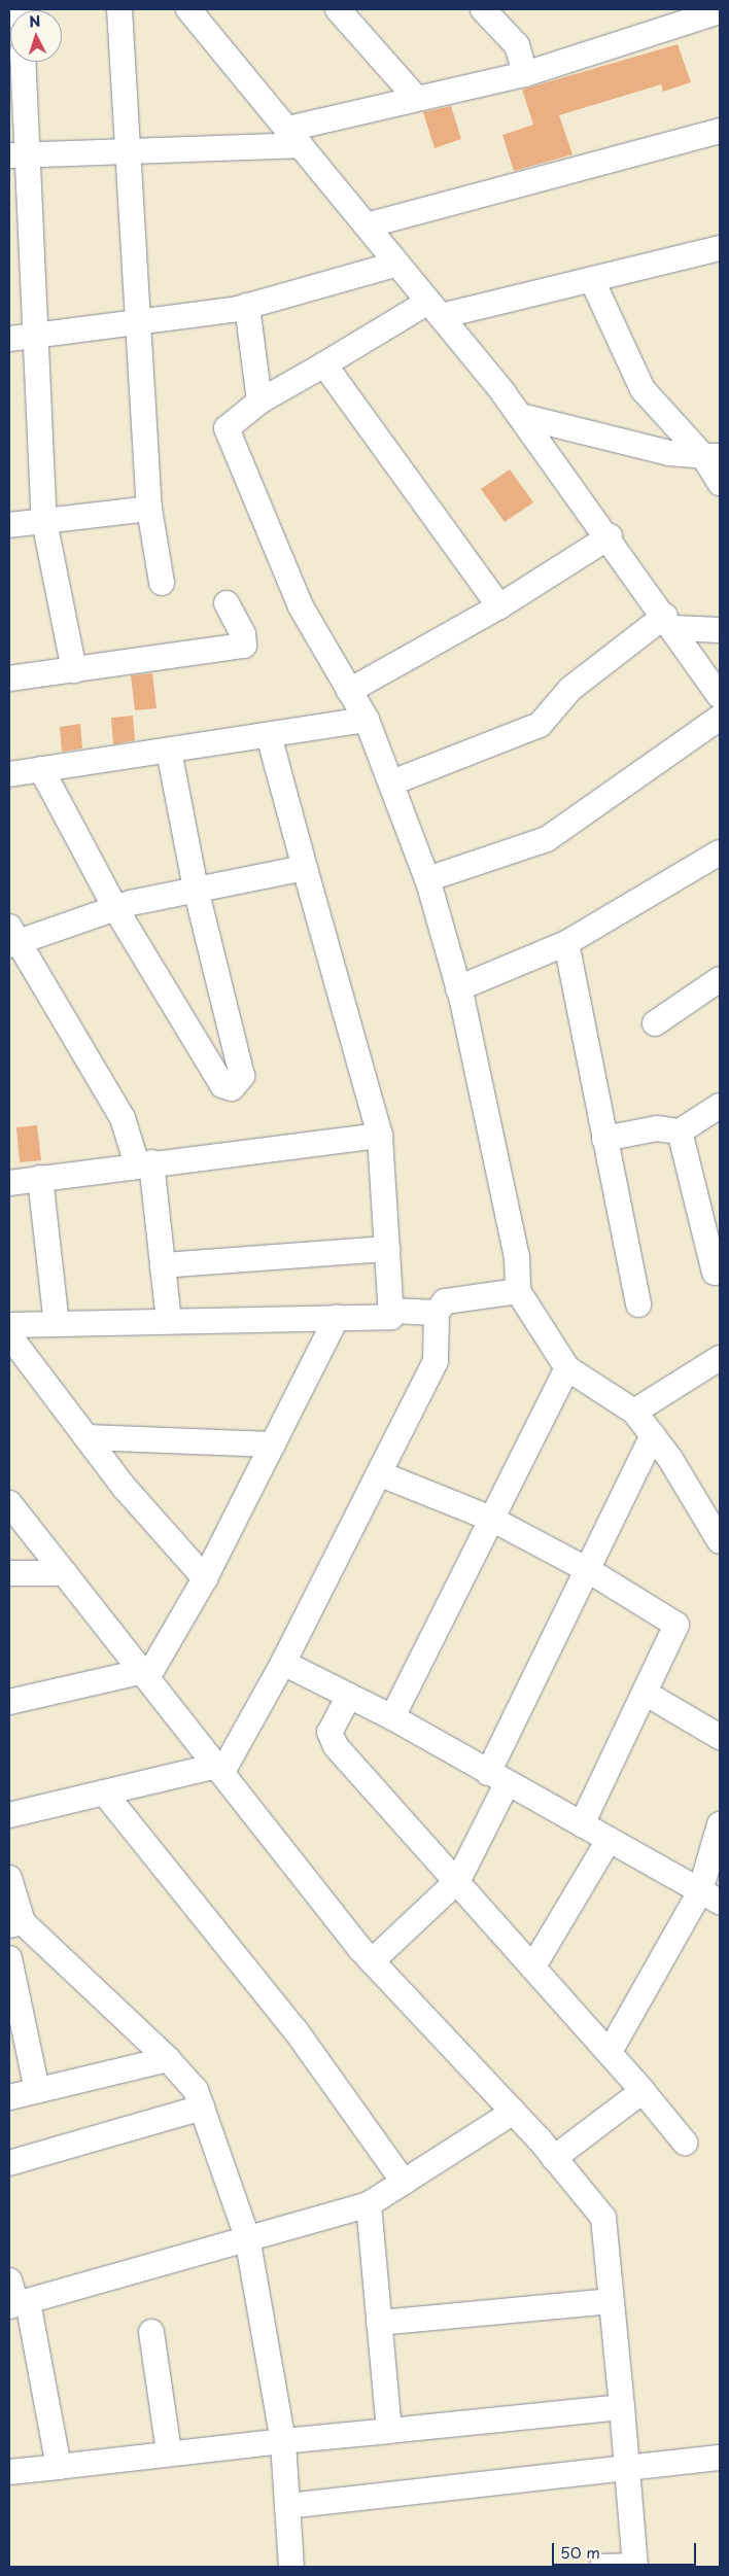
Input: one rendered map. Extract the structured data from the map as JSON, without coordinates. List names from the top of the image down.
{
  "scale_bar": "50 m",
  "north": "top"
}
